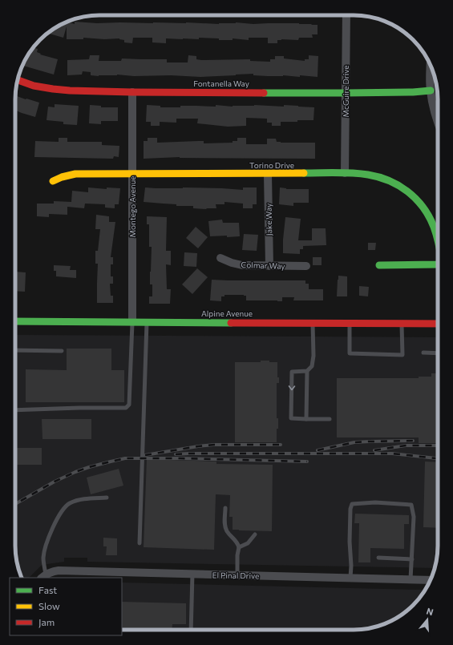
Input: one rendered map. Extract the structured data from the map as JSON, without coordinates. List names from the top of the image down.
{
  "streets": {
    "street": [
      "Fontanella Way",
      "McGuire Drive",
      "Torino Drive",
      "Montego Avenue",
      "Jake Way",
      "Colmar Way",
      "Alpine Avenue",
      "El Pinal Drive"
    ]
  },
  "crossings": [
    ["Fontanella Way", "McGuire Drive"],
    ["Fontanella Way", "Montego Avenue"],
    ["McGuire Drive", "Torino Drive"],
    ["Torino Drive", "Montego Avenue"],
    ["Torino Drive", "Jake Way"],
    ["Montego Avenue", "Alpine Avenue"],
    ["Jake Way", "Colmar Way"]
  ],
  "legend": ["Fast", "Slow", "Jam"],
  "north": "top"
}
